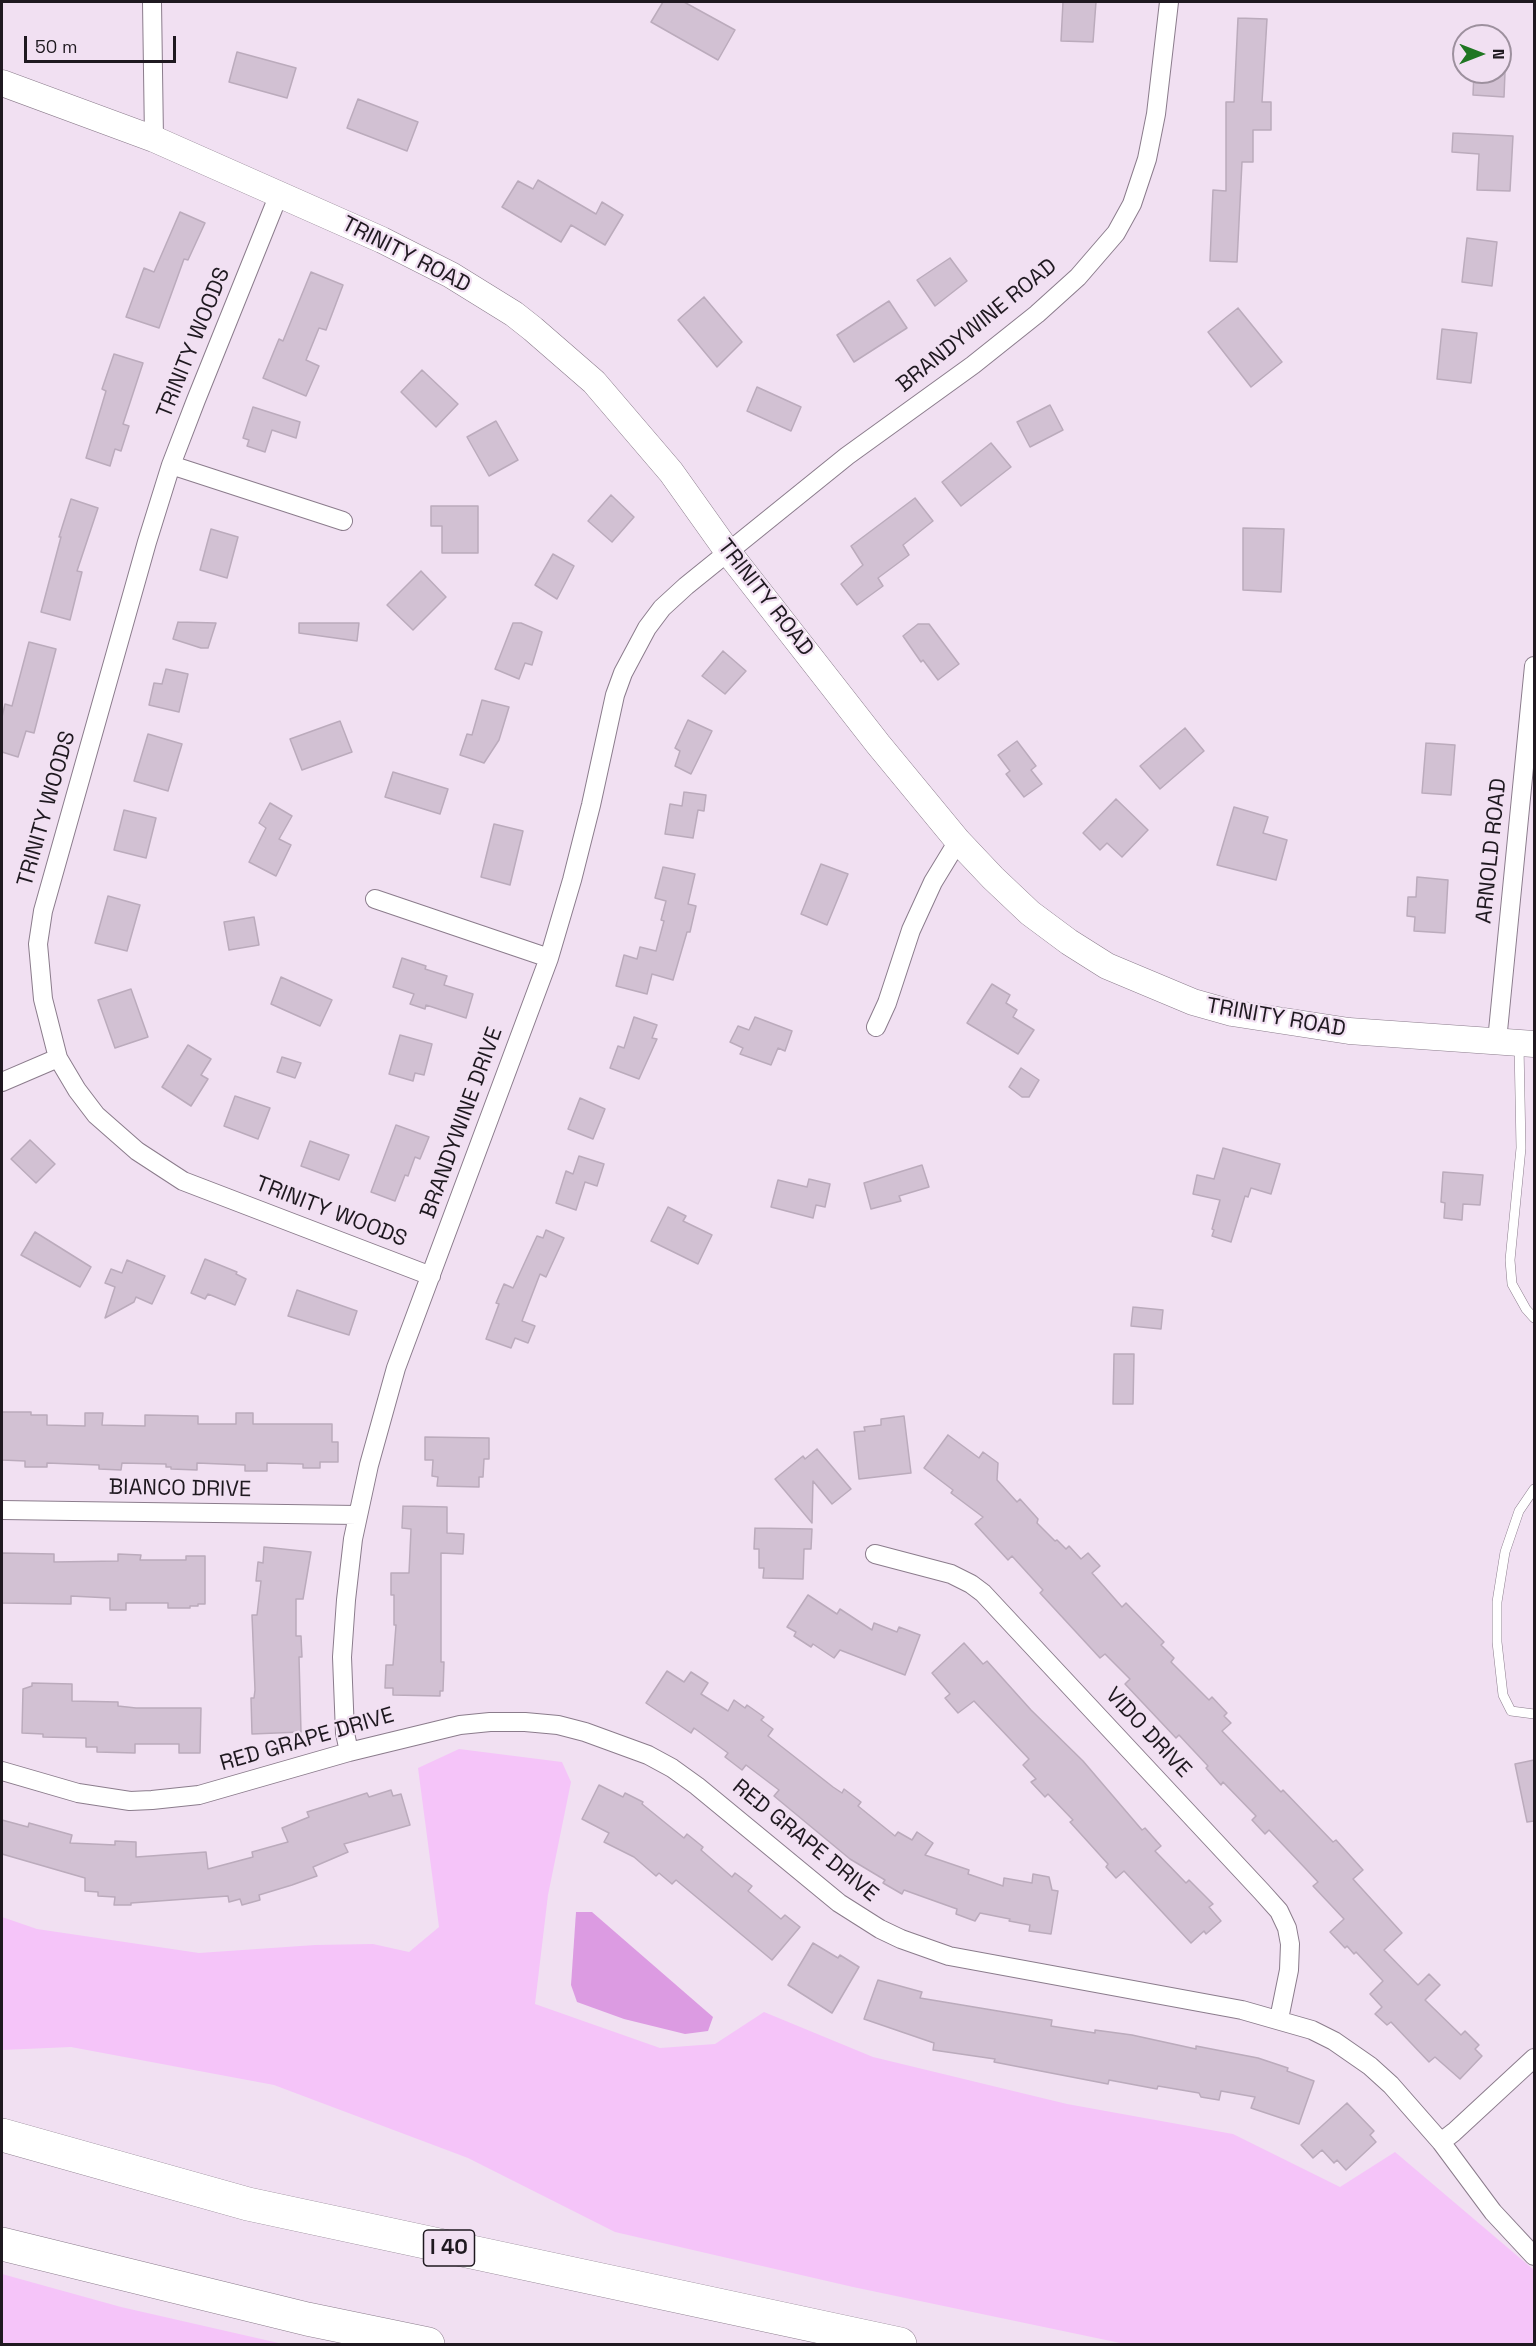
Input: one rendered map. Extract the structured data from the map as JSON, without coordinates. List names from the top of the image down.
{
  "streets": {
    "highway": ["I 40"],
    "main road": ["TRINITY ROAD"],
    "street": [
      "BRANDYWINE ROAD",
      "TRINITY WOODS",
      "ARNOLD ROAD",
      "BRANDYWINE DRIVE",
      "BIANCO DRIVE",
      "VIDO DRIVE",
      "RED GRAPE DRIVE"
    ]
  },
  "crossings": [
    ["TRINITY ROAD", "BRANDYWINE ROAD"],
    ["TRINITY ROAD", "TRINITY WOODS"],
    ["TRINITY ROAD", "ARNOLD ROAD"],
    ["TRINITY ROAD", "BRANDYWINE DRIVE"],
    ["BRANDYWINE ROAD", "BRANDYWINE DRIVE"],
    ["TRINITY WOODS", "BRANDYWINE DRIVE"],
    ["BRANDYWINE DRIVE", "BIANCO DRIVE"],
    ["BRANDYWINE DRIVE", "RED GRAPE DRIVE"],
    ["VIDO DRIVE", "RED GRAPE DRIVE"]
  ],
  "scale_bar": "50 m",
  "north": "right"
}
